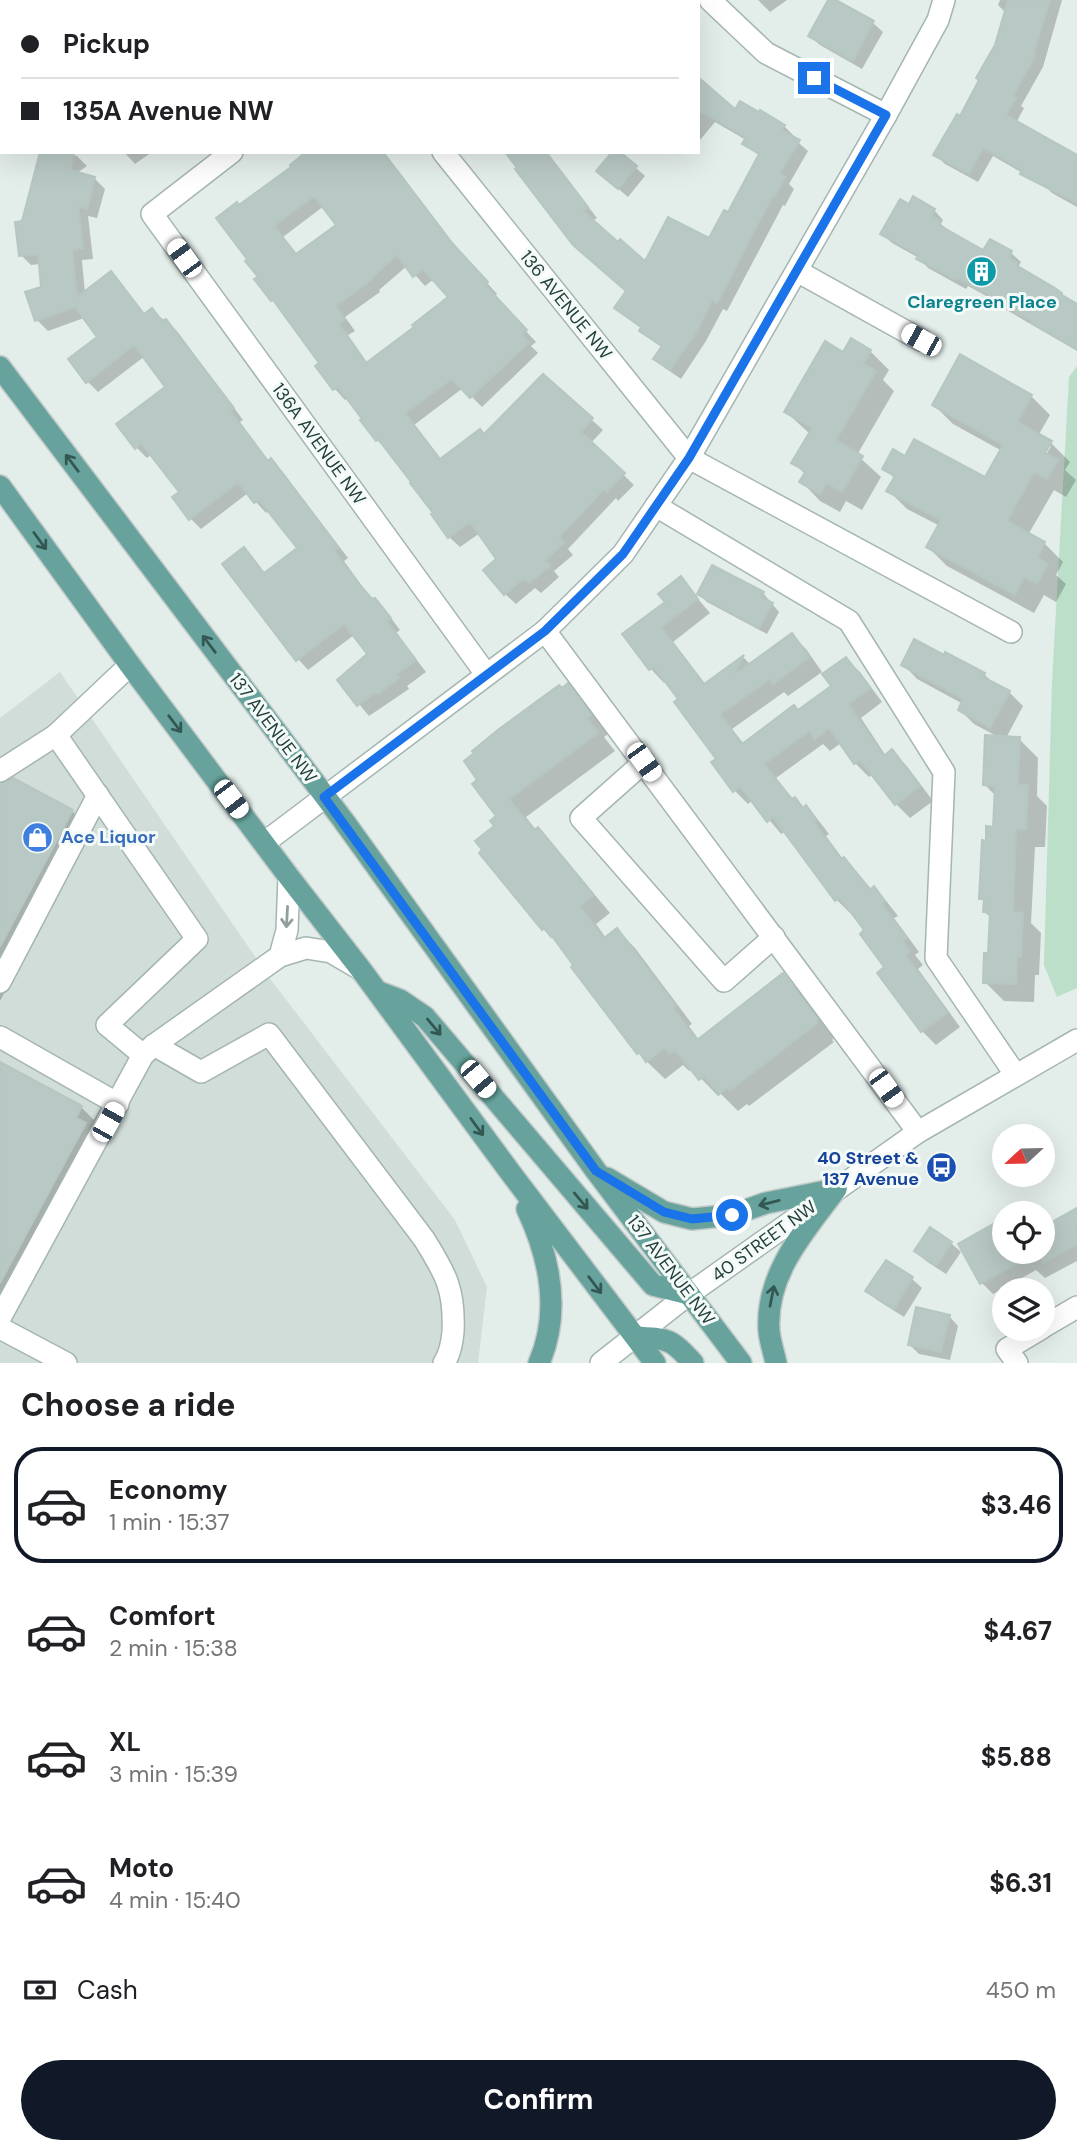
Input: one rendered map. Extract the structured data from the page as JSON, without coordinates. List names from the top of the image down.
{
  "streets": {
    "main road": ["137 AVENUE NW"],
    "street": ["136 AVENUE NW", "136A AVENUE NW", "40 STREET NW"]
  },
  "crossings": [
    ["137 AVENUE NW", "40 STREET NW"]
  ],
  "places": {
    "building": ["Claregreen Place"],
    "shop": ["Ace Liquor"],
    "bus stop": ["40 Street & 137 Avenue"]
  },
  "north": "left",
  "page": {
    "banner": ["Pickup", "135A Avenue NW"],
    "heading": "Choose a ride",
    "list": [
      {
        "name": "Economy",
        "note": "1 min · 15:37",
        "value": "$3.46"
      },
      {
        "name": "Comfort",
        "note": "2 min · 15:38",
        "value": "$4.67"
      },
      {
        "name": "XL",
        "note": "3 min · 15:39",
        "value": "$5.88"
      },
      {
        "name": "Moto",
        "note": "4 min · 15:40",
        "value": "$6.31"
      }
    ],
    "pay": ["Cash", "450 m"],
    "buttons": "Confirm"
  }
}
